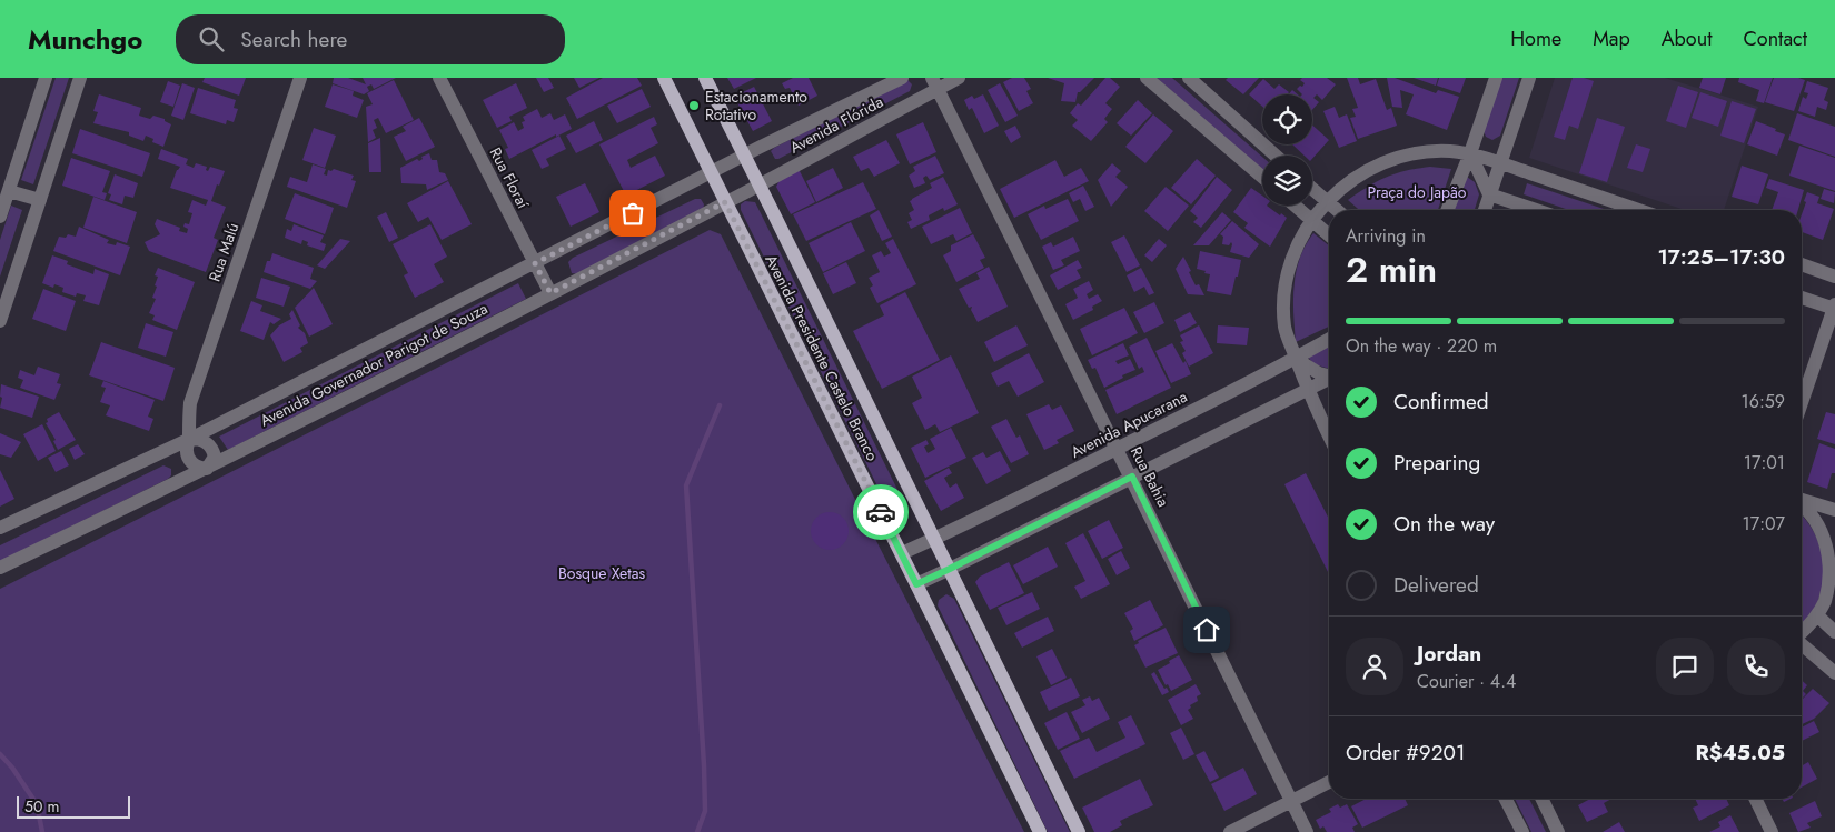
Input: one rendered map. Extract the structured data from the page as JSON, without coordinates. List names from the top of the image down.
{
  "streets": {
    "main road": ["Avenida Presidente Castelo Branco"],
    "street": [
      "Avenida Flórida",
      "Rua Floraí",
      "Rua Malú",
      "Avenida Governador Parigot de Souza",
      "Avenida Apucarana",
      "Rua Bahia"
    ]
  },
  "crossings": [
    ["Avenida Flórida", "Avenida Presidente Castelo Branco"],
    ["Avenida Flórida", "Avenida Governador Parigot de Souza"],
    ["Avenida Flórida", "Rua Bahia"],
    ["Rua Floraí", "Avenida Governador Parigot de Souza"],
    ["Rua Malú", "Avenida Governador Parigot de Souza"],
    ["Avenida Presidente Castelo Branco", "Avenida Governador Parigot de Souza"],
    ["Avenida Presidente Castelo Branco", "Avenida Apucarana"],
    ["Avenida Apucarana", "Rua Bahia"]
  ],
  "parks": ["Praça do Japão", "Bosque Xetas"],
  "places": ["Estacionamento Rotativo"],
  "scale_bar": "50 m",
  "page": {
    "header": "Munchgo",
    "search": "Search here",
    "nav": [
      "Home",
      "Map",
      "About",
      "Contact"
    ],
    "heading": ["2 min", "Arriving in", "17:25–17:30"],
    "panel": [
      "Jordan",
      "Courier · 4.4",
      "Order #9201",
      "R$45.05"
    ],
    "bar": "On the way · 220 m",
    "list": [
      ["Confirmed", "16:59"],
      ["Preparing", "17:01"],
      ["On the way", "17:07"],
      "Delivered"
    ],
    "scale": "50 m"
  }
}
